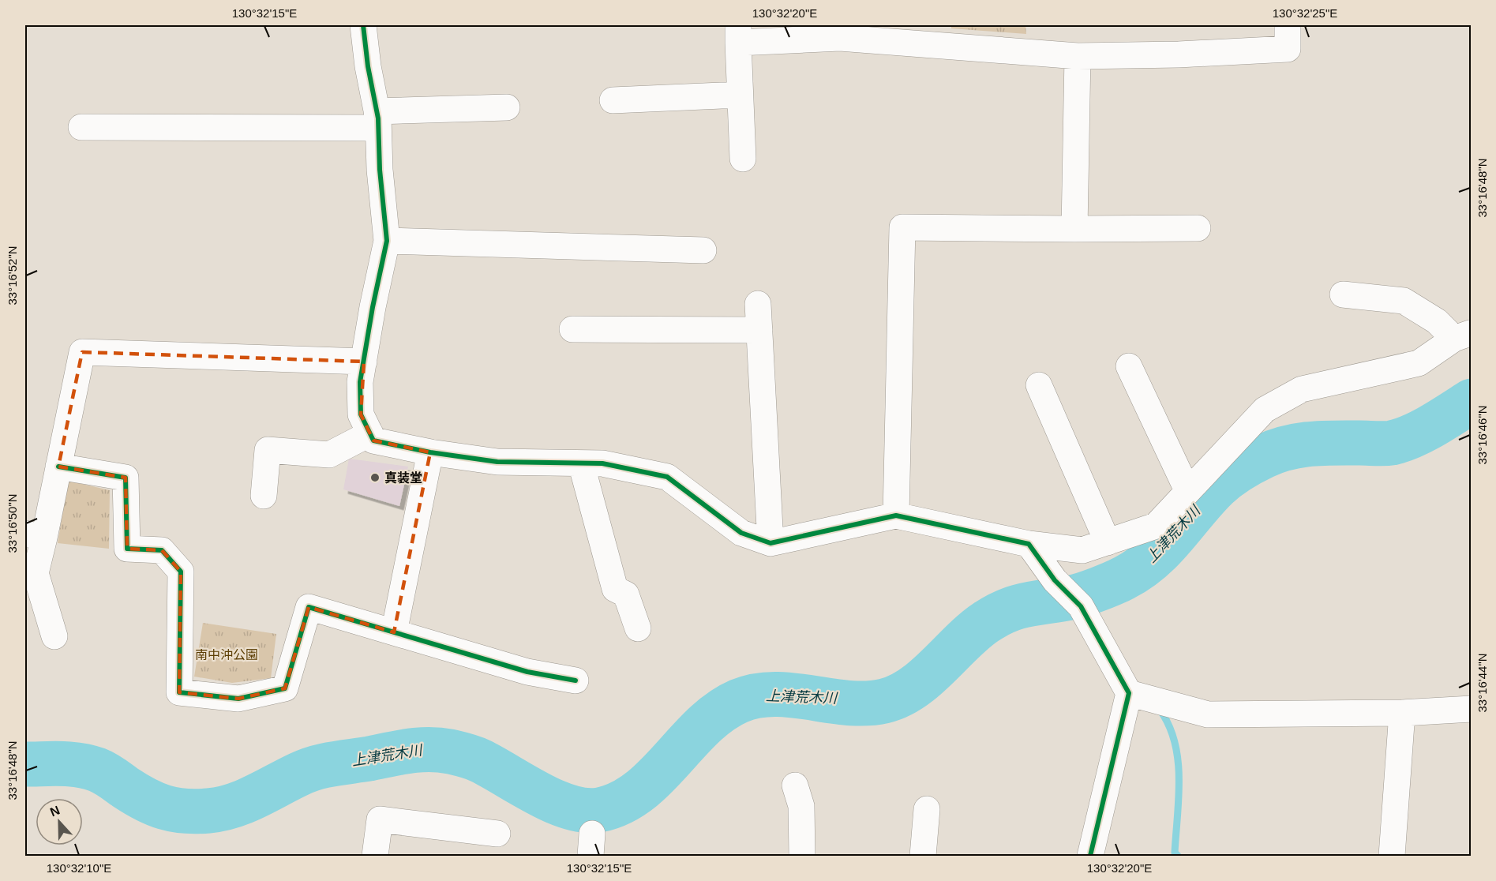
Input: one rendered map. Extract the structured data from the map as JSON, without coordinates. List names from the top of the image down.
{
  "water": ["上津荒木川"],
  "parks": ["南中沖公園"],
  "places": ["真装堂"],
  "north": "top",
  "coordinates": [
    "130°32'15\"E",
    "130°32'20\"E",
    "130°32'25\"E",
    "33°16'48\"N",
    "33°16'52\"N",
    "33°16'46\"N",
    "33°16'50\"N",
    "33°16'44\"N",
    "130°32'10\"E"
  ]
}
